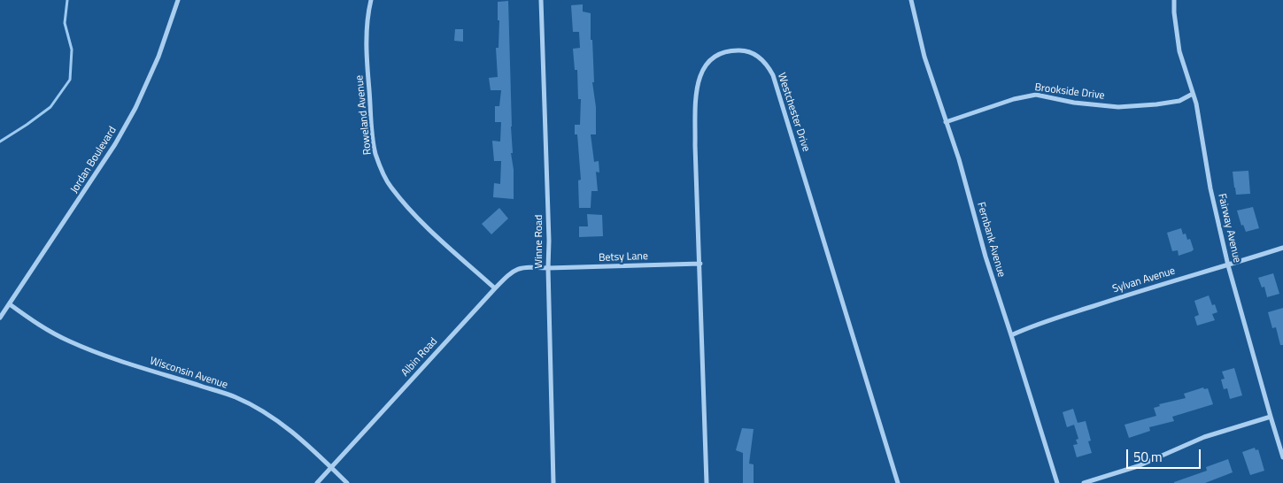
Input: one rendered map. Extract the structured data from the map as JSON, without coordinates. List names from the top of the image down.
{
  "streets": {
    "street": [
      "Brookside Drive",
      "Westchester Drive",
      "Roweland Avenue",
      "Jordan Boulevard",
      "Fairway Avenue",
      "Fernbank Avenue",
      "Winne Road",
      "Betsy Lane",
      "Sylvan Avenue",
      "Albin Road",
      "Wisconsin Avenue"
    ]
  },
  "crossings": [
    ["Brookside Drive", "Fairway Avenue"],
    ["Brookside Drive", "Fernbank Avenue"],
    ["Westchester Drive", "Betsy Lane"],
    ["Roweland Avenue", "Albin Road"],
    ["Jordan Boulevard", "Wisconsin Avenue"],
    ["Fairway Avenue", "Sylvan Avenue"],
    ["Fernbank Avenue", "Sylvan Avenue"],
    ["Winne Road", "Betsy Lane"],
    ["Winne Road", "Albin Road"],
    ["Betsy Lane", "Albin Road"],
    ["Albin Road", "Wisconsin Avenue"]
  ],
  "scale_bar": "50 m"
}
